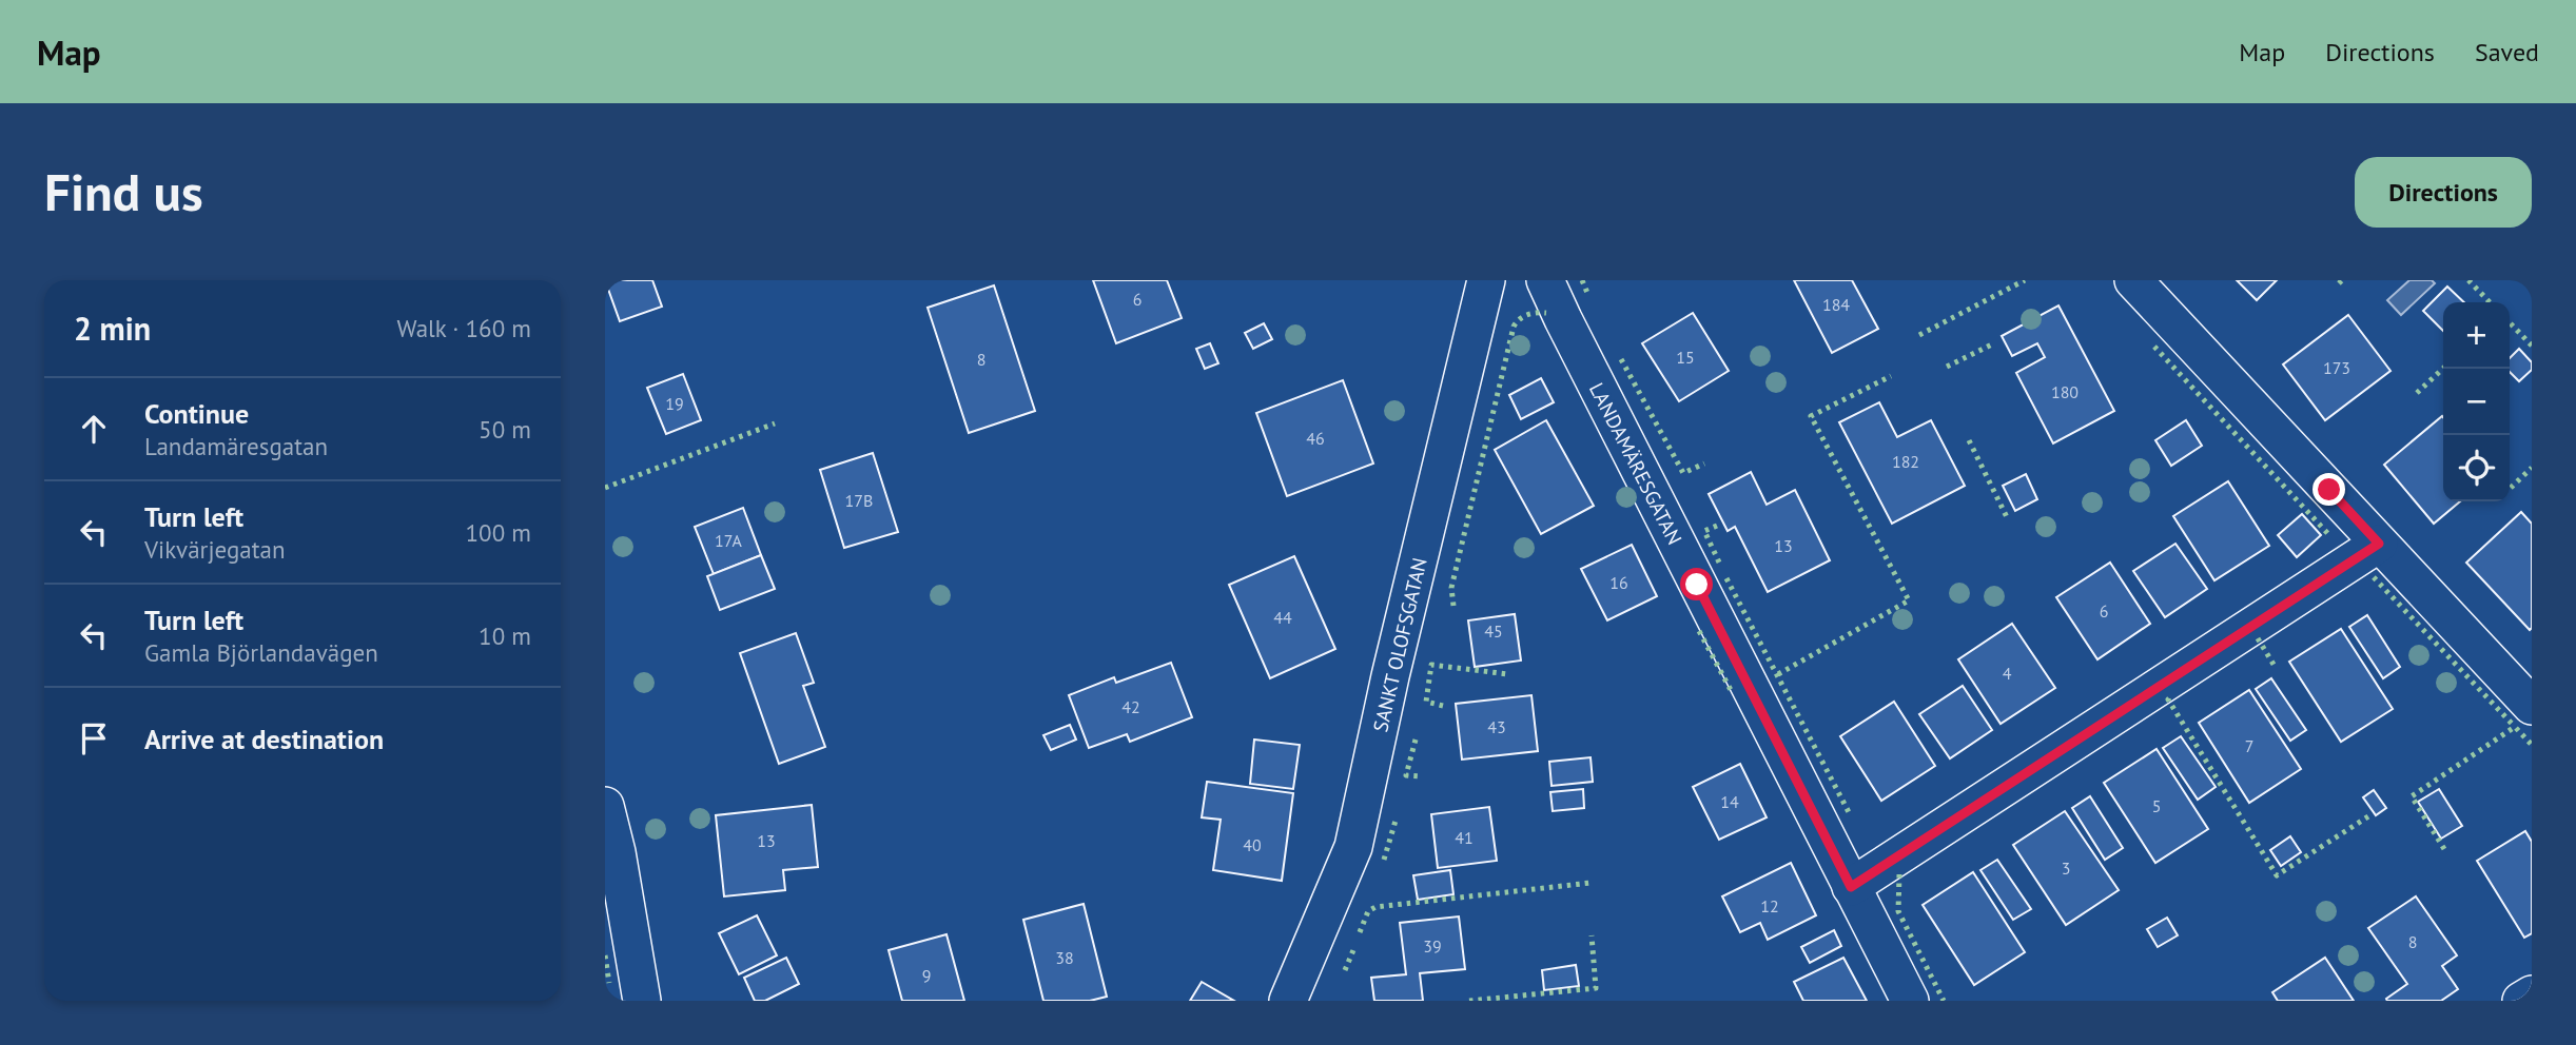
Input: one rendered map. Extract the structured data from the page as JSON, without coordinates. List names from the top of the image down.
{
  "streets": {
    "street": ["LANDAMÄRESGATAN", "SANKT OLOFSGATAN"]
  },
  "house_numbers": [
    "6",
    "184",
    "15",
    "8",
    "173",
    "180",
    "19",
    "46",
    "182",
    "17B",
    "17A",
    "13",
    "16",
    "6",
    "44",
    "45",
    "4",
    "42",
    "43",
    "7",
    "14",
    "5",
    "41",
    "13",
    "40",
    "3",
    "12",
    "8",
    "39",
    "38",
    "9"
  ],
  "page": {
    "header": "Map",
    "nav": ["Map", "Directions", "Saved"],
    "buttons": "Directions",
    "title": "Find us",
    "heading": ["2 min", "Walk · 160 m"],
    "map_buttons": ["+", "−"],
    "list": [
      ["Continue", "Landamäresgatan", "50 m"],
      ["Turn left", "Vikvärjegatan", "100 m"],
      ["Turn left", "Gamla Björlandavägen", "10 m"],
      "Arrive at destination"
    ]
  }
}
